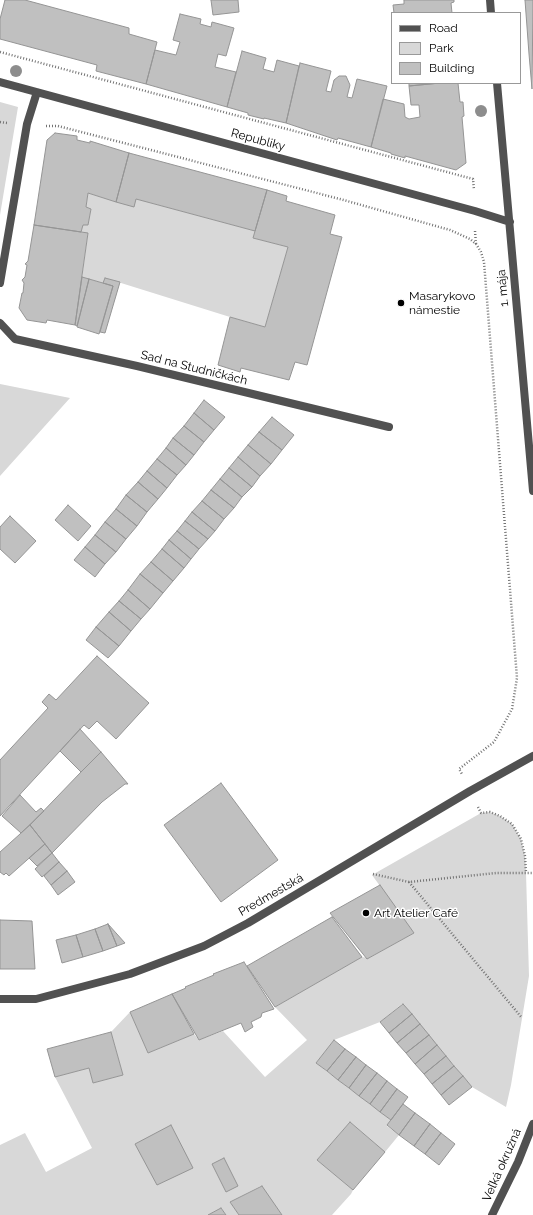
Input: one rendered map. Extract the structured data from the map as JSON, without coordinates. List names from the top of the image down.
{
  "streets": {
    "street": [
      "Republiky",
      "1. mája",
      "Sad na Studničkách",
      "Predmestská",
      "Veľká okružná"
    ]
  },
  "crossings": [
    ["Republiky", "1. mája"]
  ],
  "places": ["Masarykovo námestie", "Art Atelier Café"],
  "legend": ["Road", "Park", "Building"]
}
